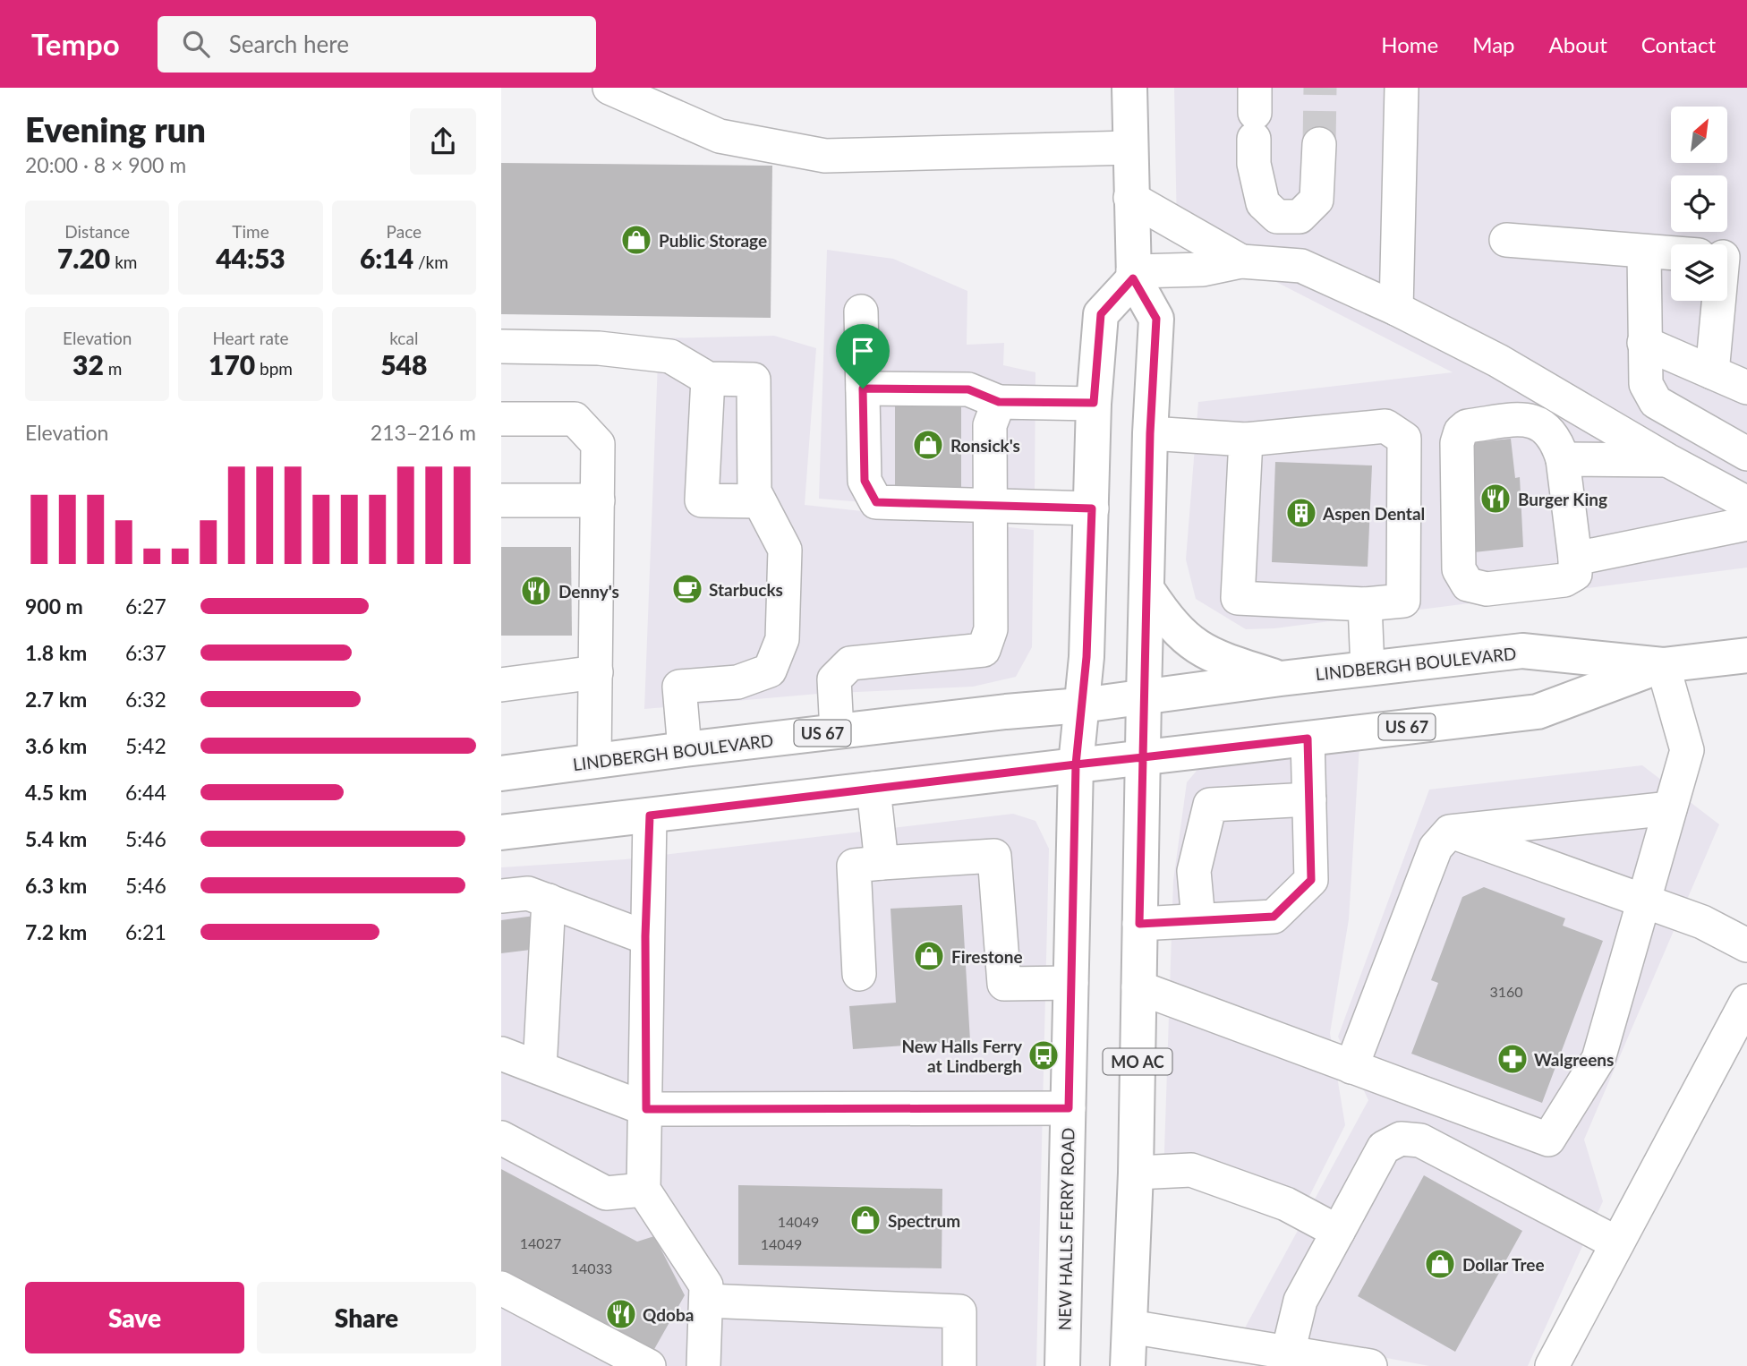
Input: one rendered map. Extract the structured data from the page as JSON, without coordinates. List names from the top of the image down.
{
  "streets": {
    "main road": [
      "LINDBERGH BOULEVARD",
      "US 67",
      "MO AC",
      "NEW HALLS FERRY ROAD"
    ]
  },
  "crossings": [
    ["LINDBERGH BOULEVARD", "US 67"],
    ["LINDBERGH BOULEVARD", "MO AC"],
    ["LINDBERGH BOULEVARD", "NEW HALLS FERRY ROAD"],
    ["US 67", "MO AC"]
  ],
  "places": {
    "shop": [
      "Public Storage",
      "Ronsick's",
      "Firestone",
      "Spectrum",
      "Dollar Tree"
    ],
    "restaurant": ["Burger King", "Denny's", "Qdoba"],
    "building": ["Aspen Dental"],
    "cafe": ["Starbucks"],
    "bus stop": ["New Halls Ferry at Lindbergh"],
    "pharmacy": ["Walgreens"]
  },
  "house_numbers": [
    "3160",
    "14049",
    "14027",
    "14049",
    "14033"
  ],
  "north": "top right",
  "page": {
    "header": "Tempo",
    "search": "Search here",
    "nav": [
      "Home",
      "Map",
      "About",
      "Contact"
    ],
    "heading": ["Evening run", "20:00 · 8 × 900 m"],
    "stats": [
      ["Distance", "7.20 km"],
      ["Time", "44:53"],
      ["Pace", "6:14 /km"],
      ["Elevation", "32 m"],
      ["Heart rate", "170 bpm"],
      ["kcal", "548"]
    ],
    "chart": ["Elevation", "213–216 m"],
    "list": [
      {
        "name": "900 m",
        "note": "6:27"
      },
      {
        "name": "1.8 km",
        "note": "6:37"
      },
      {
        "name": "2.7 km",
        "note": "6:32"
      },
      {
        "name": "3.6 km",
        "note": "5:42"
      },
      {
        "name": "4.5 km",
        "note": "6:44"
      },
      {
        "name": "5.4 km",
        "note": "5:46"
      },
      {
        "name": "6.3 km",
        "note": "5:46"
      },
      {
        "name": "7.2 km",
        "note": "6:21"
      }
    ],
    "buttons": ["Save", "Share"]
  }
}
